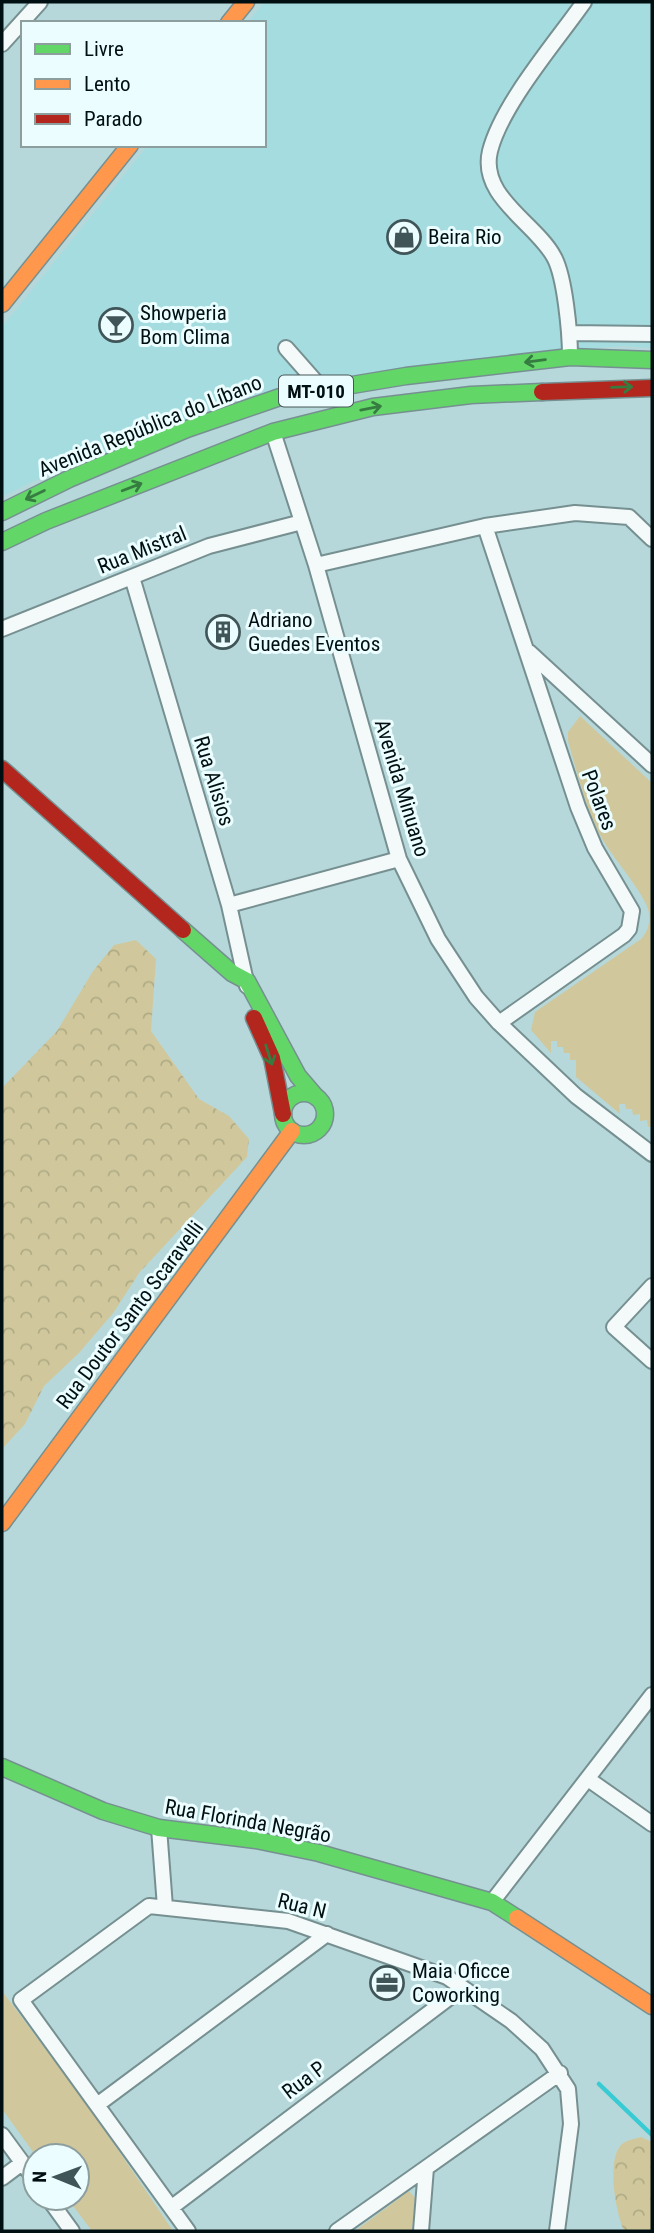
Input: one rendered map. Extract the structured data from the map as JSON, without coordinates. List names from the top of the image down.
{
  "streets": {
    "street": [
      "MT-010",
      "Avenida República do Líbano",
      "Rua Mistral",
      "Rua Alisios",
      "Avenida Minuano",
      "Polares",
      "Rua Doutor Santo Scaravelli",
      "Rua Florinda Negrão",
      "Rua N",
      "Rua P"
    ]
  },
  "crossings": [
    ["MT-010", "Avenida Minuano"],
    ["Rua Mistral", "Rua Alisios"],
    ["Rua Mistral", "Avenida Minuano"],
    ["Avenida Minuano", "Polares"],
    ["Rua N", "Rua P"]
  ],
  "places": {
    "shop": ["Beira Rio"],
    "bar": ["Showperia Bom Clima"],
    "building": ["Adriano Guedes Eventos"],
    "office": ["Maia Oficce Coworking"]
  },
  "legend": ["Livre", "Lento", "Parado"],
  "north": "left"
}
